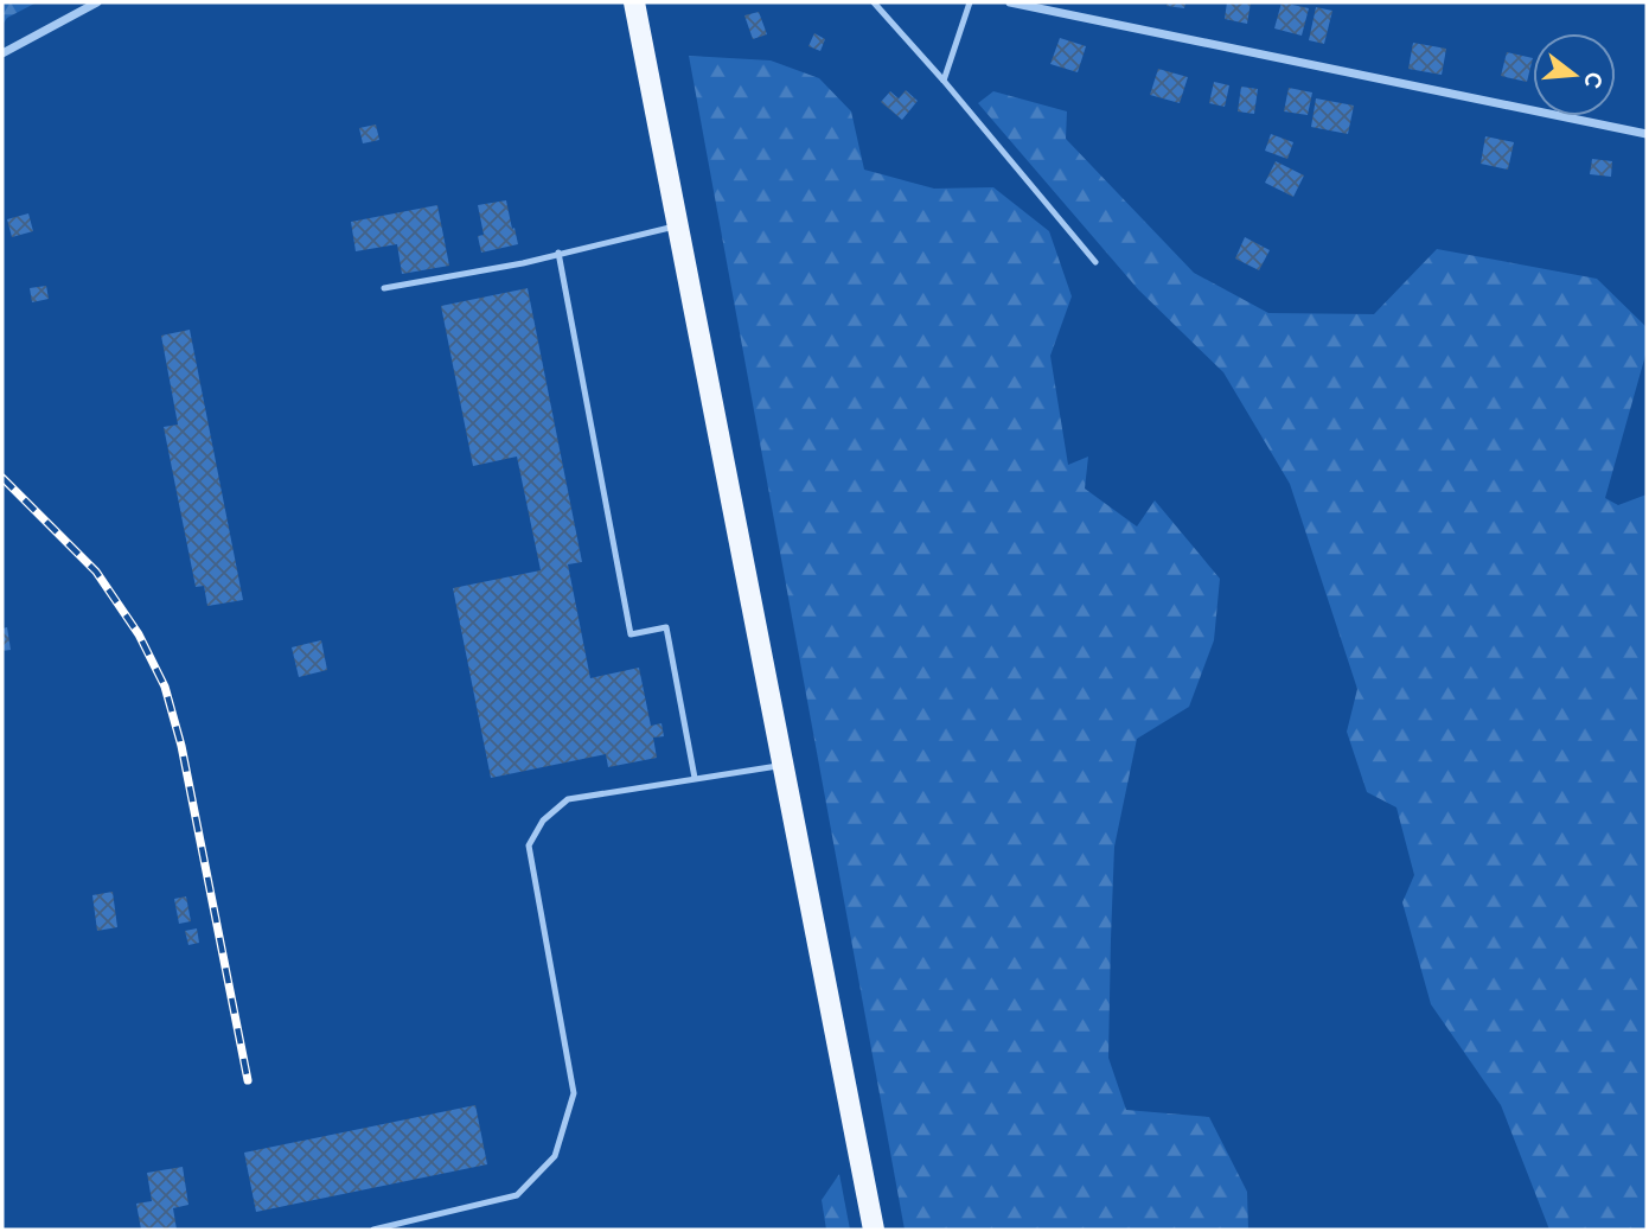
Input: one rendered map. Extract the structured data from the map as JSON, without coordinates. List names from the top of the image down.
{
  "north": "right"
}
